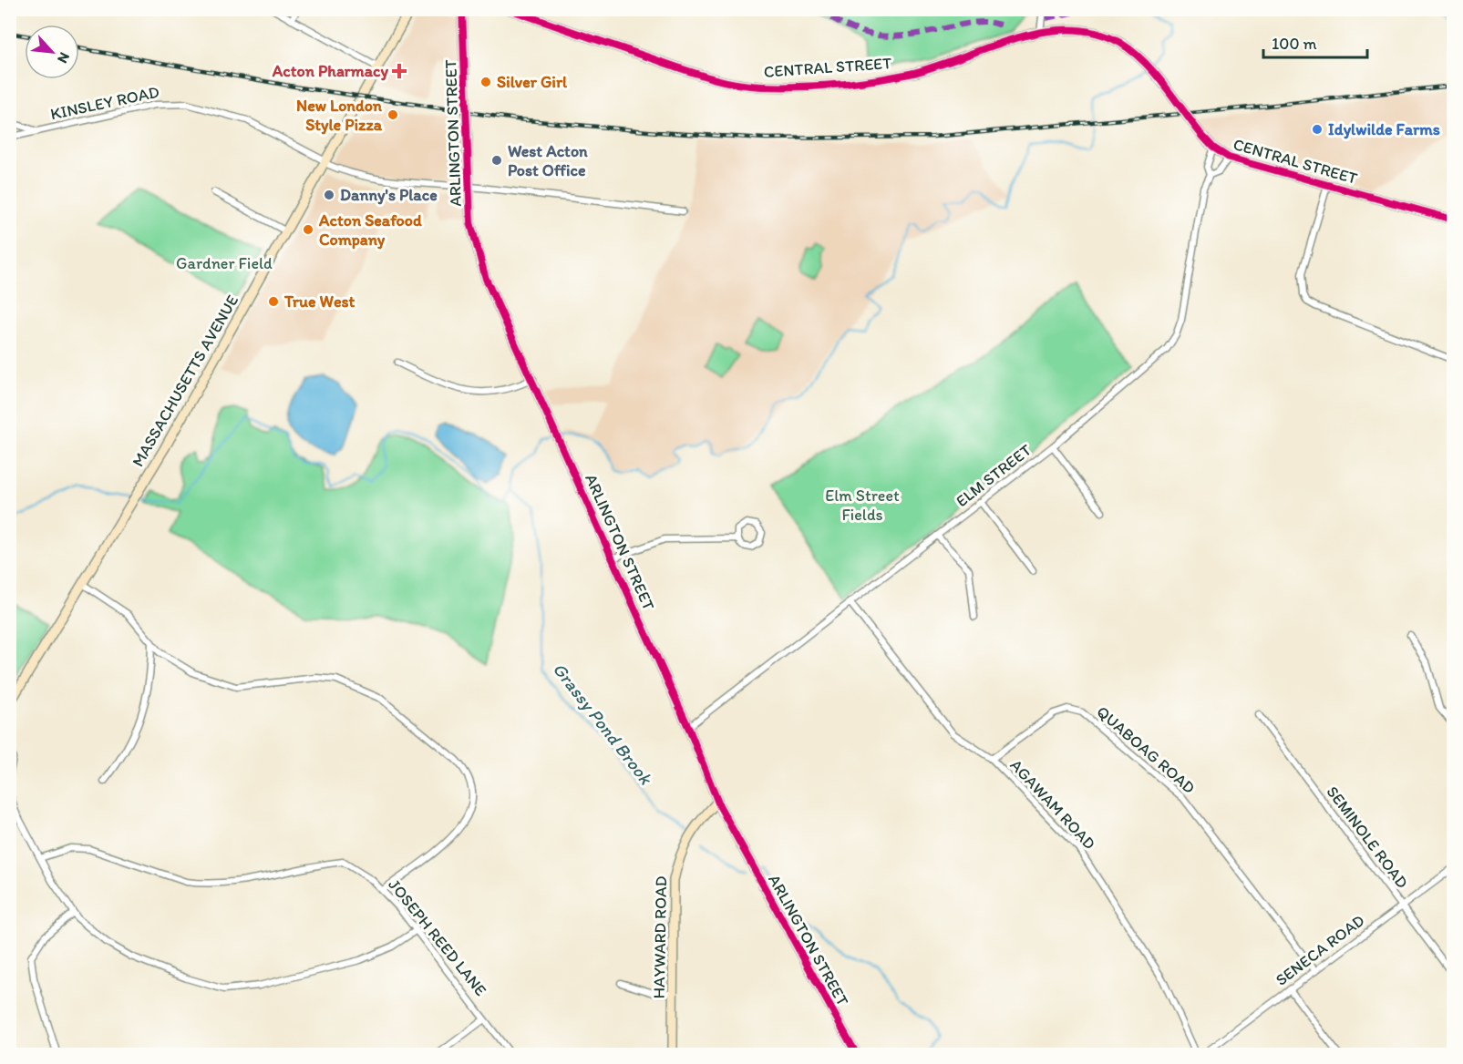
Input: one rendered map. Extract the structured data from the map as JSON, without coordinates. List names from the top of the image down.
{
  "streets": {
    "street": [
      "CENTRAL STREET",
      "KINSLEY ROAD",
      "ARLINGTON STREET",
      "MASSACHUSETTS AVENUE",
      "ELM STREET",
      "QUABOAG ROAD",
      "AGAWAM ROAD",
      "SEMINOLE ROAD",
      "JOSEPH REED LANE",
      "HAYWARD ROAD",
      "SENECA ROAD"
    ]
  },
  "crossings": [
    ["CENTRAL STREET", "ELM STREET"],
    ["KINSLEY ROAD", "ARLINGTON STREET"],
    ["KINSLEY ROAD", "MASSACHUSETTS AVENUE"],
    ["ARLINGTON STREET", "ELM STREET"],
    ["ARLINGTON STREET", "HAYWARD ROAD"],
    ["ELM STREET", "AGAWAM ROAD"],
    ["QUABOAG ROAD", "AGAWAM ROAD"],
    ["QUABOAG ROAD", "SENECA ROAD"],
    ["SEMINOLE ROAD", "SENECA ROAD"]
  ],
  "water": ["Grassy Pond Brook"],
  "parks": ["Gardner Field", "Elm Street Fields"],
  "places": {
    "health": ["Acton Pharmacy"],
    "other": [
      "Silver Girl",
      "New London Style Pizza",
      "Idylwilde Farms",
      "West Acton Post Office",
      "Danny's Place",
      "Acton Seafood Company",
      "True West"
    ]
  },
  "scale_bar": "100 m",
  "north": "bottom right"
}
